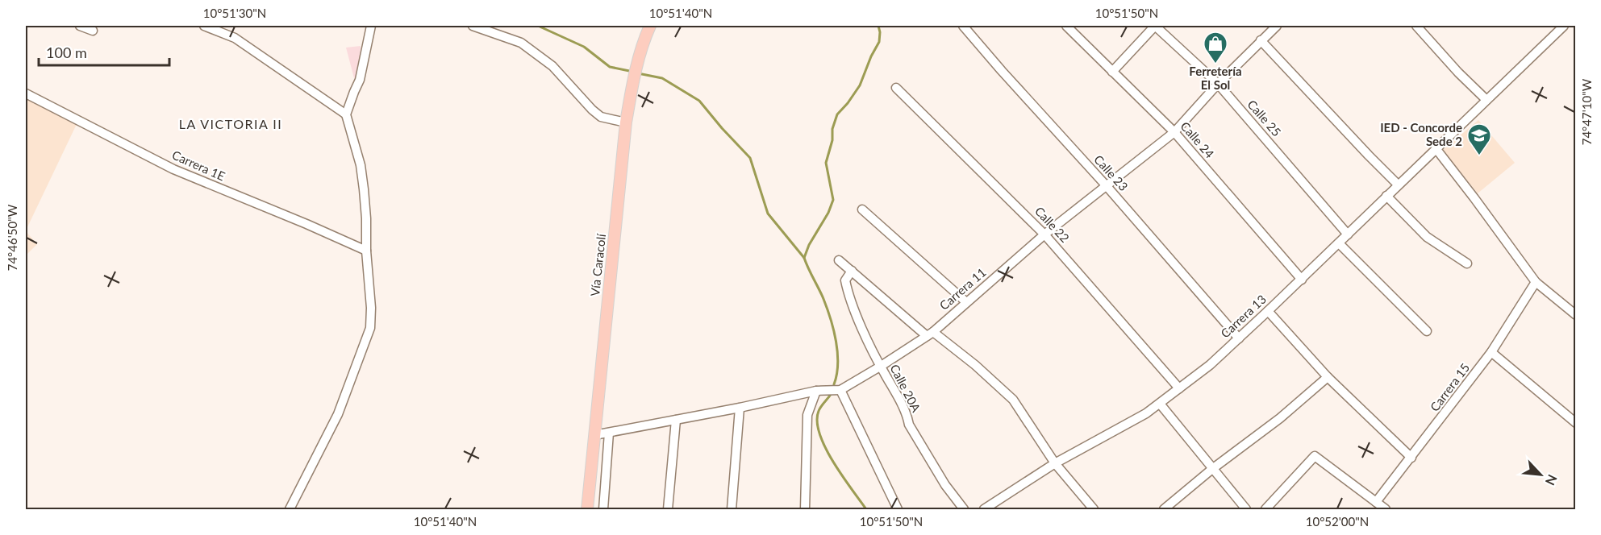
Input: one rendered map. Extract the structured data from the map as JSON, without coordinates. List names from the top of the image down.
{
  "streets": {
    "main road": ["Vía Caracolí"],
    "street": [
      "Calle 25",
      "Calle 24",
      "Carrera 1E",
      "Calle 23",
      "Calle 22",
      "Carrera 11",
      "Carrera 13",
      "Carrera 15",
      "Calle 20A"
    ]
  },
  "crossings": [
    ["Calle 25", "Carrera 11"],
    ["Calle 25", "Carrera 13"],
    ["Calle 24", "Carrera 11"],
    ["Calle 24", "Carrera 13"],
    ["Calle 23", "Carrera 11"],
    ["Calle 23", "Carrera 13"],
    ["Calle 22", "Carrera 11"],
    ["Calle 22", "Carrera 13"],
    ["Vía Caracolí", "Carrera 11"],
    ["Carrera 11", "Calle 20A"]
  ],
  "districts": ["LA VICTORIA II"],
  "places": {
    "shop": ["Ferretería El Sol"],
    "school or university": ["IED - Concorde Sede 2"]
  },
  "scale_bar": "100 m",
  "north": "bottom right",
  "coordinates": [
    "10°51'30\"N",
    "10°51'40\"N",
    "10°51'50\"N",
    "74°47'10\"W",
    "74°46'50\"W",
    "10°52'00\"N"
  ]
}
